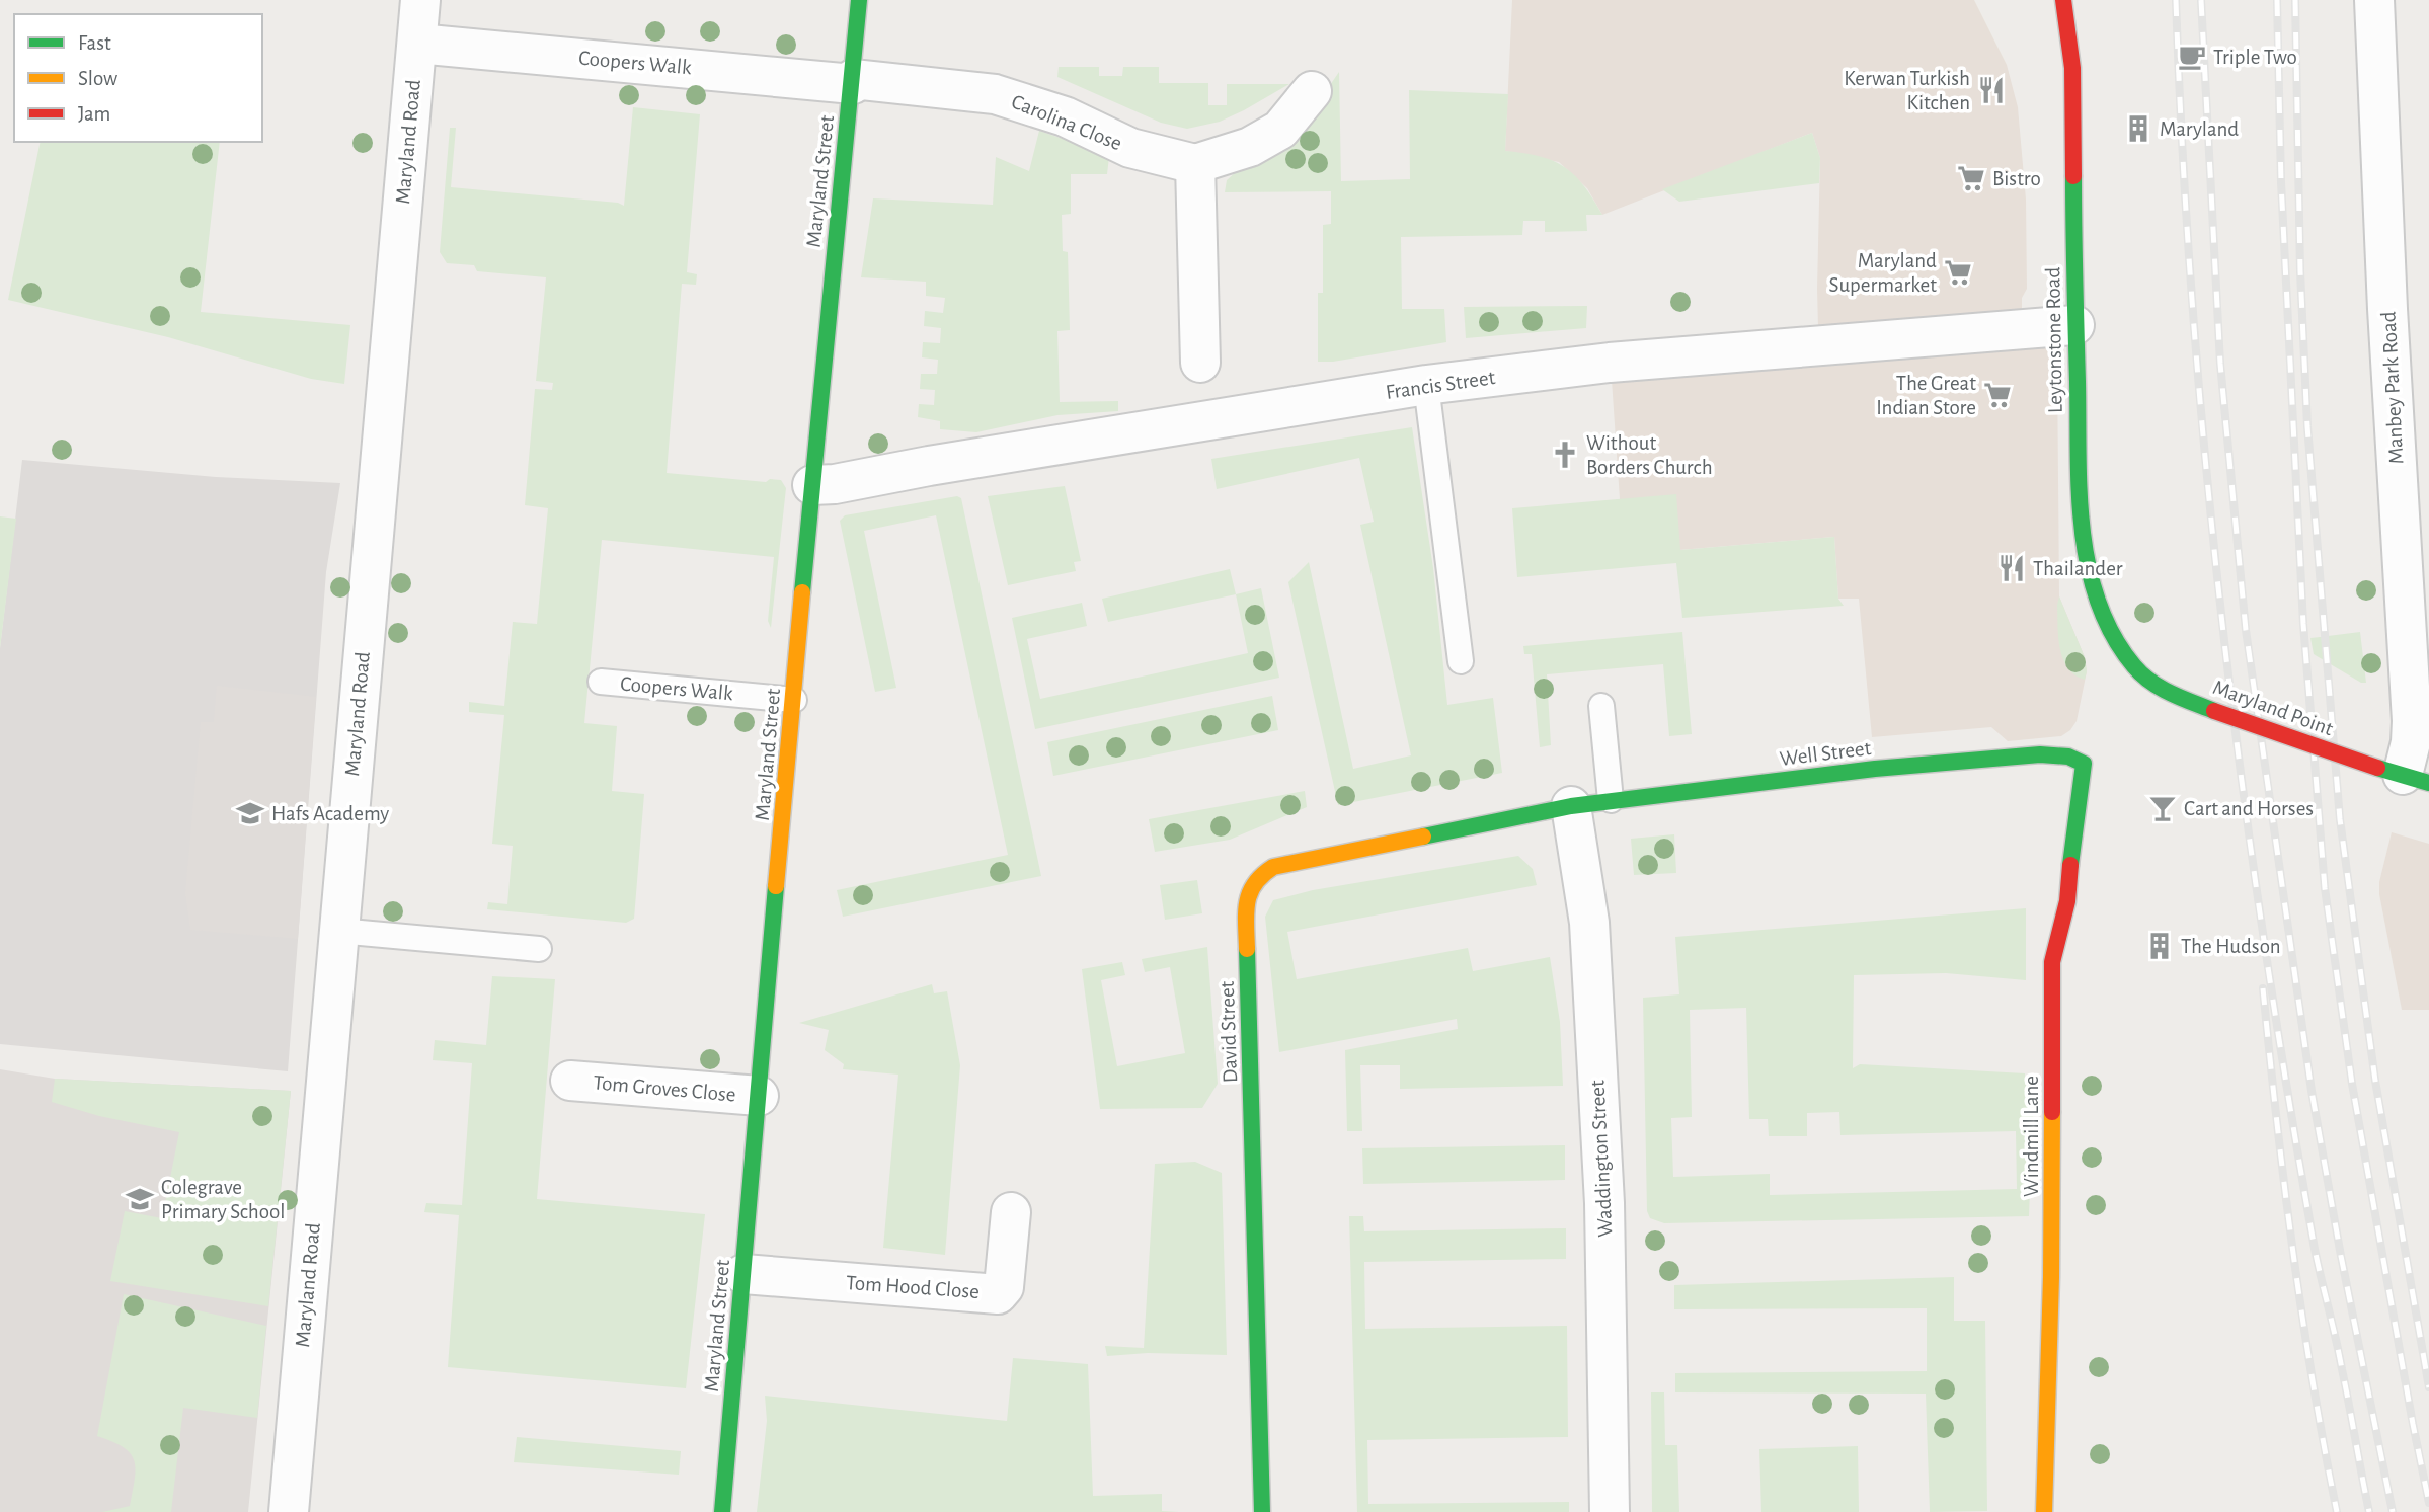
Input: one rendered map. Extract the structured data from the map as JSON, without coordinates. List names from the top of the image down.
{
  "streets": {
    "street": [
      "Coopers Walk",
      "Carolina Close",
      "Maryland Road",
      "Maryland Street",
      "Leytonstone Road",
      "Francis Street",
      "Manbey Park Road",
      "Maryland Point",
      "Well Street",
      "David Street",
      "Tom Groves Close",
      "Windmill Lane",
      "Waddington Street",
      "Tom Hood Close"
    ]
  },
  "crossings": [
    ["Coopers Walk", "Carolina Close"],
    ["Coopers Walk", "Maryland Road"],
    ["Coopers Walk", "Maryland Street"],
    ["Carolina Close", "Maryland Street"],
    ["Maryland Street", "Francis Street"],
    ["Maryland Street", "Tom Groves Close"],
    ["Maryland Street", "Tom Hood Close"],
    ["Leytonstone Road", "Francis Street"],
    ["Leytonstone Road", "Maryland Point"],
    ["Manbey Park Road", "Maryland Point"],
    ["Well Street", "David Street"],
    ["Well Street", "Windmill Lane"],
    ["Well Street", "Waddington Street"],
    ["David Street", "Waddington Street"]
  ],
  "places": {
    "cafe": ["Triple Two"],
    "restaurant": ["Kerwan Turkish Kitchen", "Thailander"],
    "building": ["Maryland", "The Hudson"],
    "supermarket": ["Bistro", "Maryland Supermarket", "The Great Indian Store"],
    "church": ["Without Borders Church"],
    "bar": ["Cart and Horses"],
    "school or university": ["Hafs Academy", "Colegrave Primary School"]
  },
  "legend": ["Fast", "Slow", "Jam"]
}
